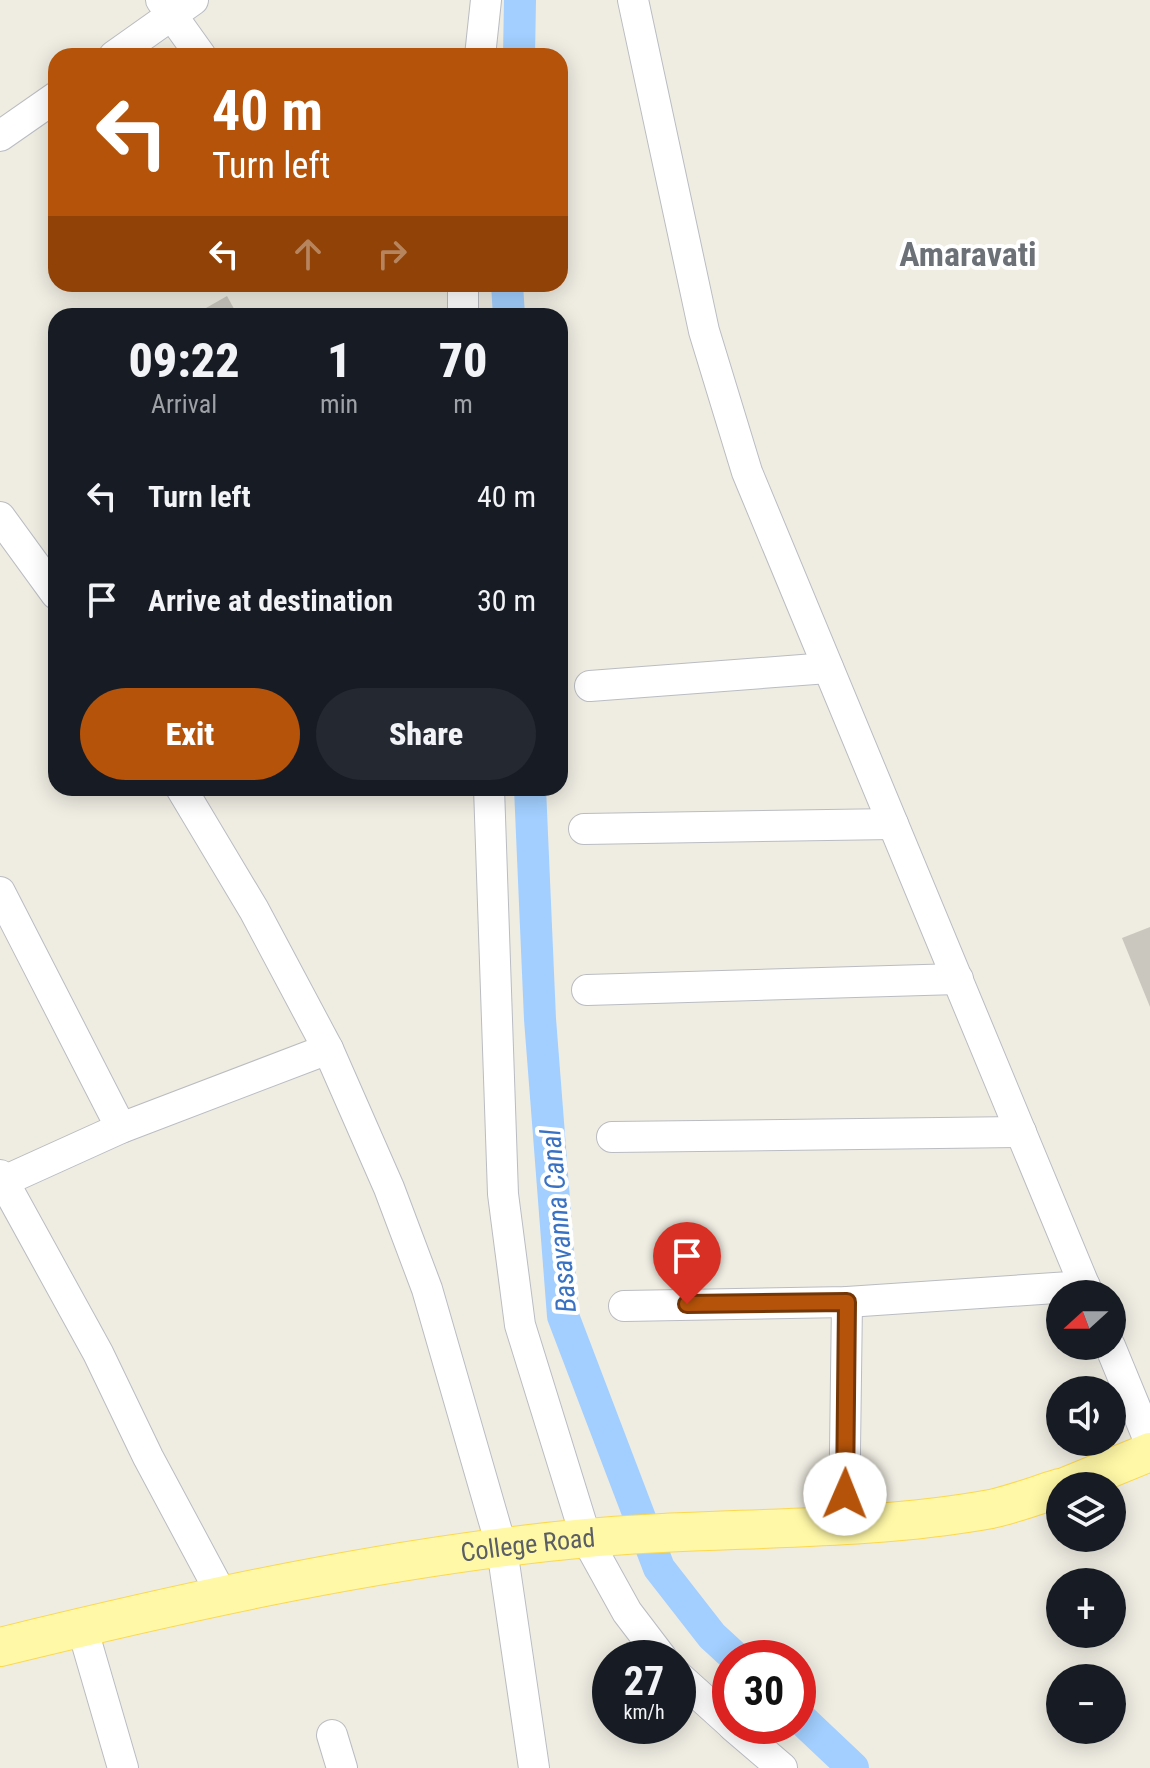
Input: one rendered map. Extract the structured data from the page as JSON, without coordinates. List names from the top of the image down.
{
  "streets": {
    "main road": ["College Road"]
  },
  "districts": ["Amaravati"],
  "water": ["Basavanna Canal"],
  "north": "left",
  "page": {
    "turn": ["40 m", "Turn left"],
    "eta": [
      "09:22",
      "Arrival",
      "1",
      "min",
      "70",
      "m"
    ],
    "list": [
      {
        "name": "Turn left",
        "value": "40 m"
      },
      {
        "name": "Arrive at destination",
        "value": "30 m"
      }
    ],
    "buttons": ["Exit", "Share"],
    "map_buttons": ["+", "−"],
    "speed": "27 km/h",
    "limit": "30"
  }
}
